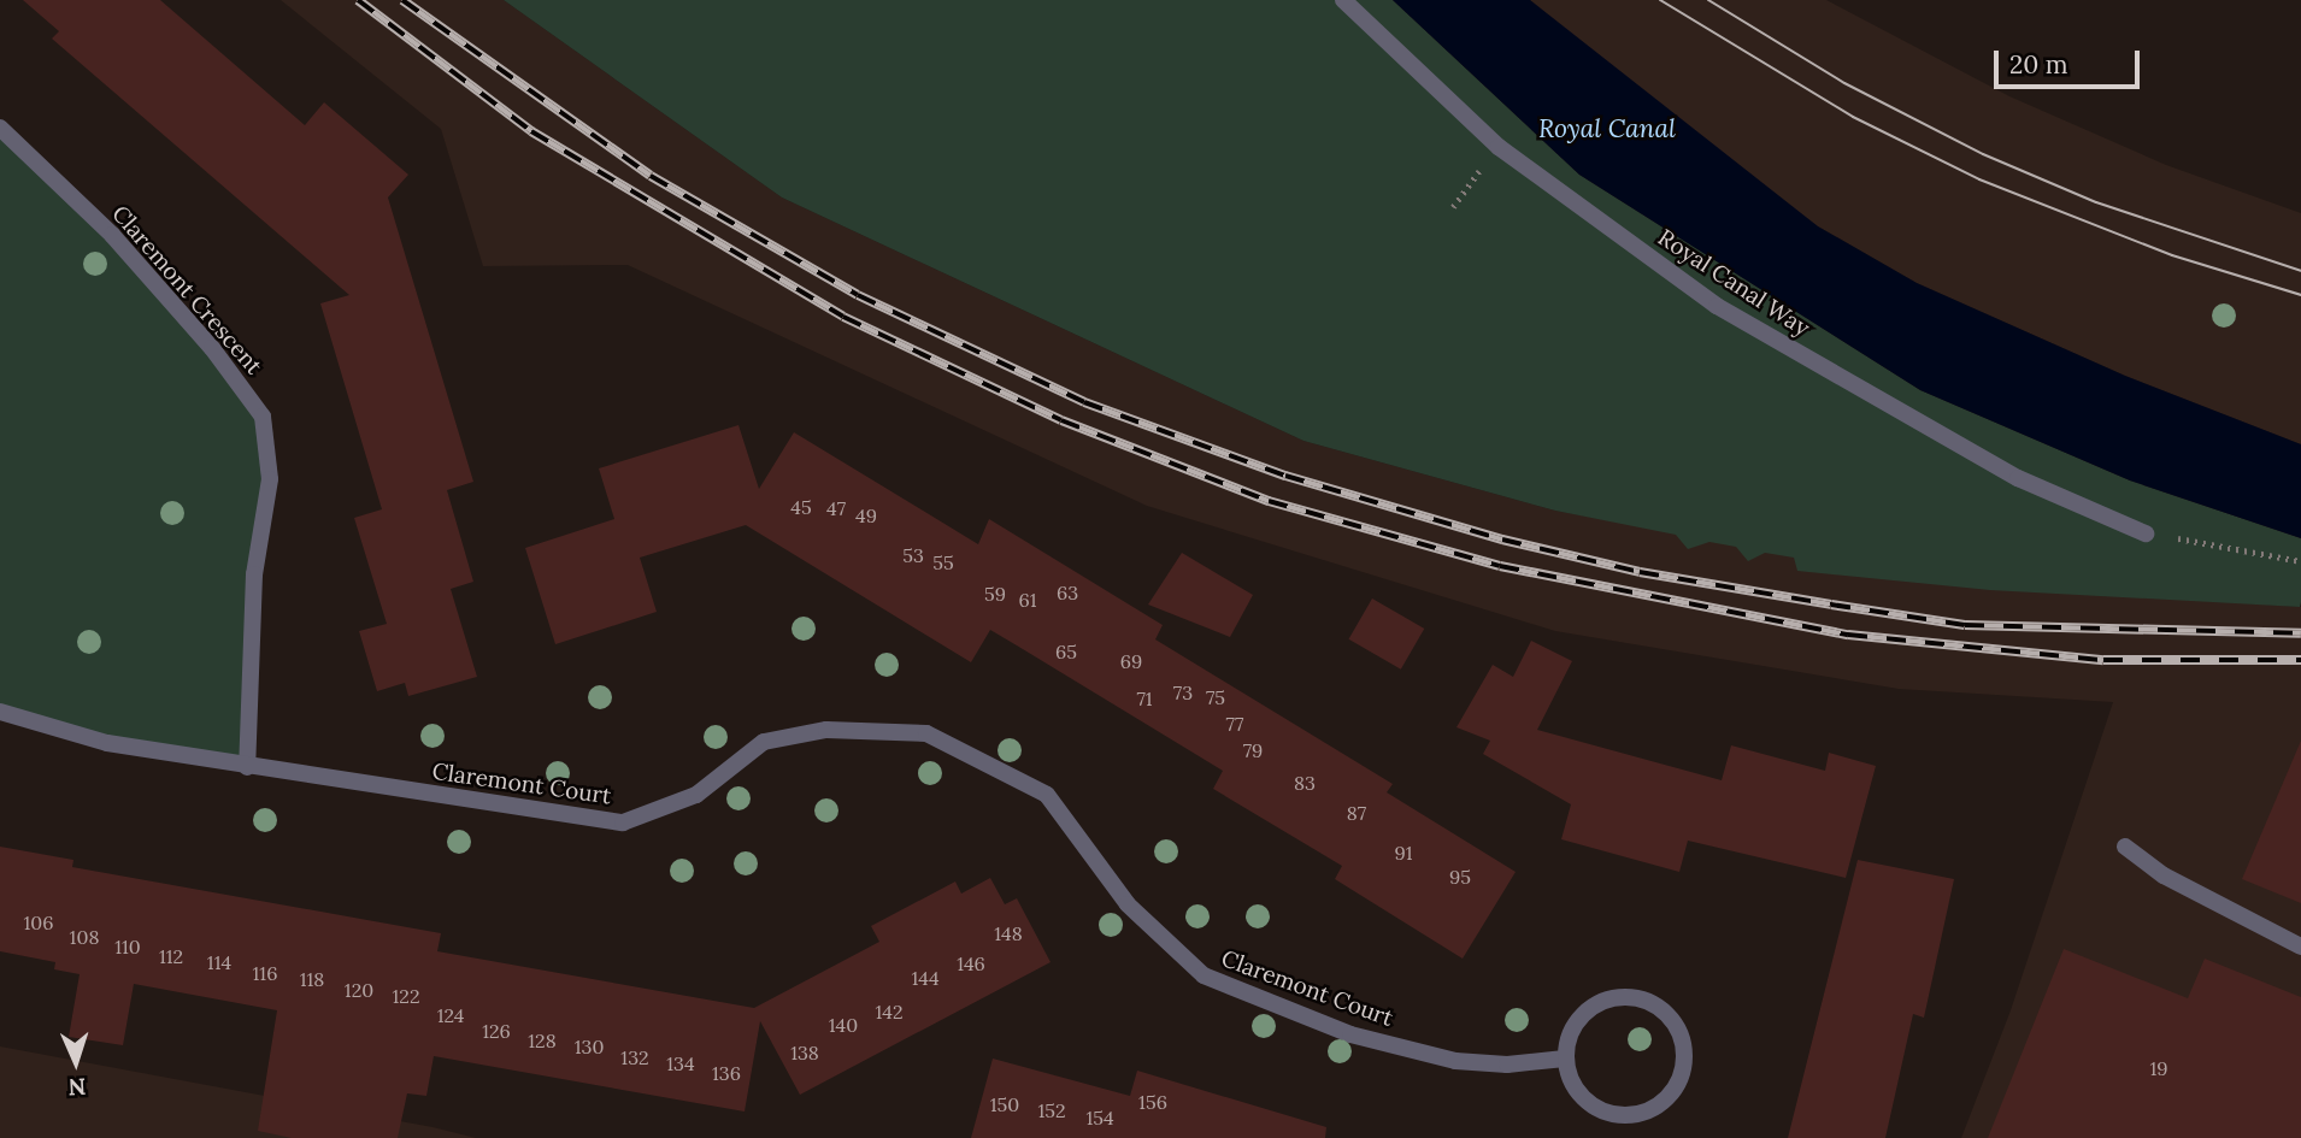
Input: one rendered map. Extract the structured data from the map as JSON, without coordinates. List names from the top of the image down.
{
  "streets": {
    "street": ["Royal Canal Way", "Claremont Crescent", "Claremont Court"]
  },
  "crossings": [
    ["Claremont Crescent", "Claremont Court"]
  ],
  "water": ["Royal Canal"],
  "house_numbers": [
    "45",
    "47",
    "49",
    "53",
    "55",
    "63",
    "59",
    "61",
    "65",
    "69",
    "73",
    "75",
    "71",
    "77",
    "79",
    "83",
    "87",
    "91",
    "95",
    "106",
    "148",
    "108",
    "110",
    "112",
    "114",
    "146",
    "116",
    "144",
    "118",
    "120",
    "122",
    "142",
    "124",
    "140",
    "126",
    "128",
    "130",
    "138",
    "132",
    "134",
    "19",
    "136",
    "156",
    "150",
    "152",
    "154"
  ],
  "scale_bar": "20 m",
  "north": "bottom"
}
